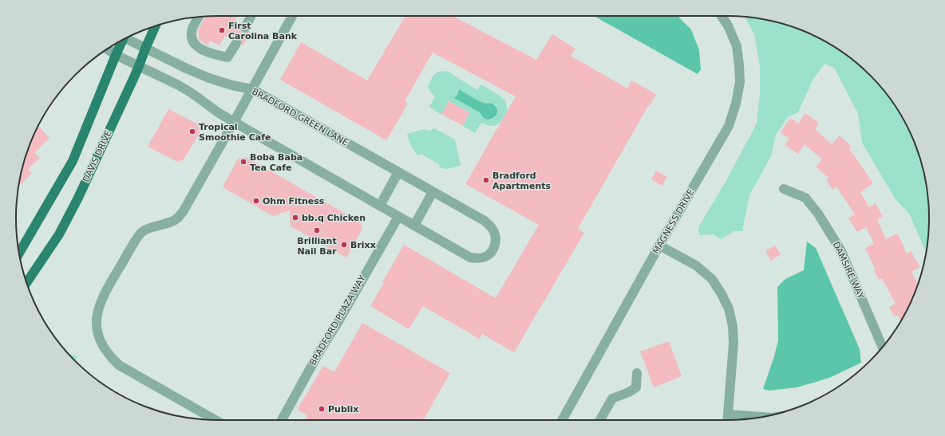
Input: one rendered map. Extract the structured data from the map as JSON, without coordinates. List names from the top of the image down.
{
  "streets": {
    "main road": ["DAVIS DRIVE"],
    "street": [
      "BRADFORD GREEN LANE",
      "MAGNESS DRIVE",
      "DAMSIRE WAY",
      "BRADFORD PLAZA WAY"
    ]
  },
  "crossings": [
    ["BRADFORD GREEN LANE", "DAVIS DRIVE"],
    ["BRADFORD GREEN LANE", "BRADFORD PLAZA WAY"]
  ],
  "places": [
    "First Carolina Bank",
    "Tropical Smoothie Cafe",
    "Boba Baba Tea Cafe",
    "Bradford Apartments",
    "Ohm Fitness",
    "bb.q Chicken",
    "Brilliant Nail Bar",
    "Brixx",
    "Publix"
  ]
}
